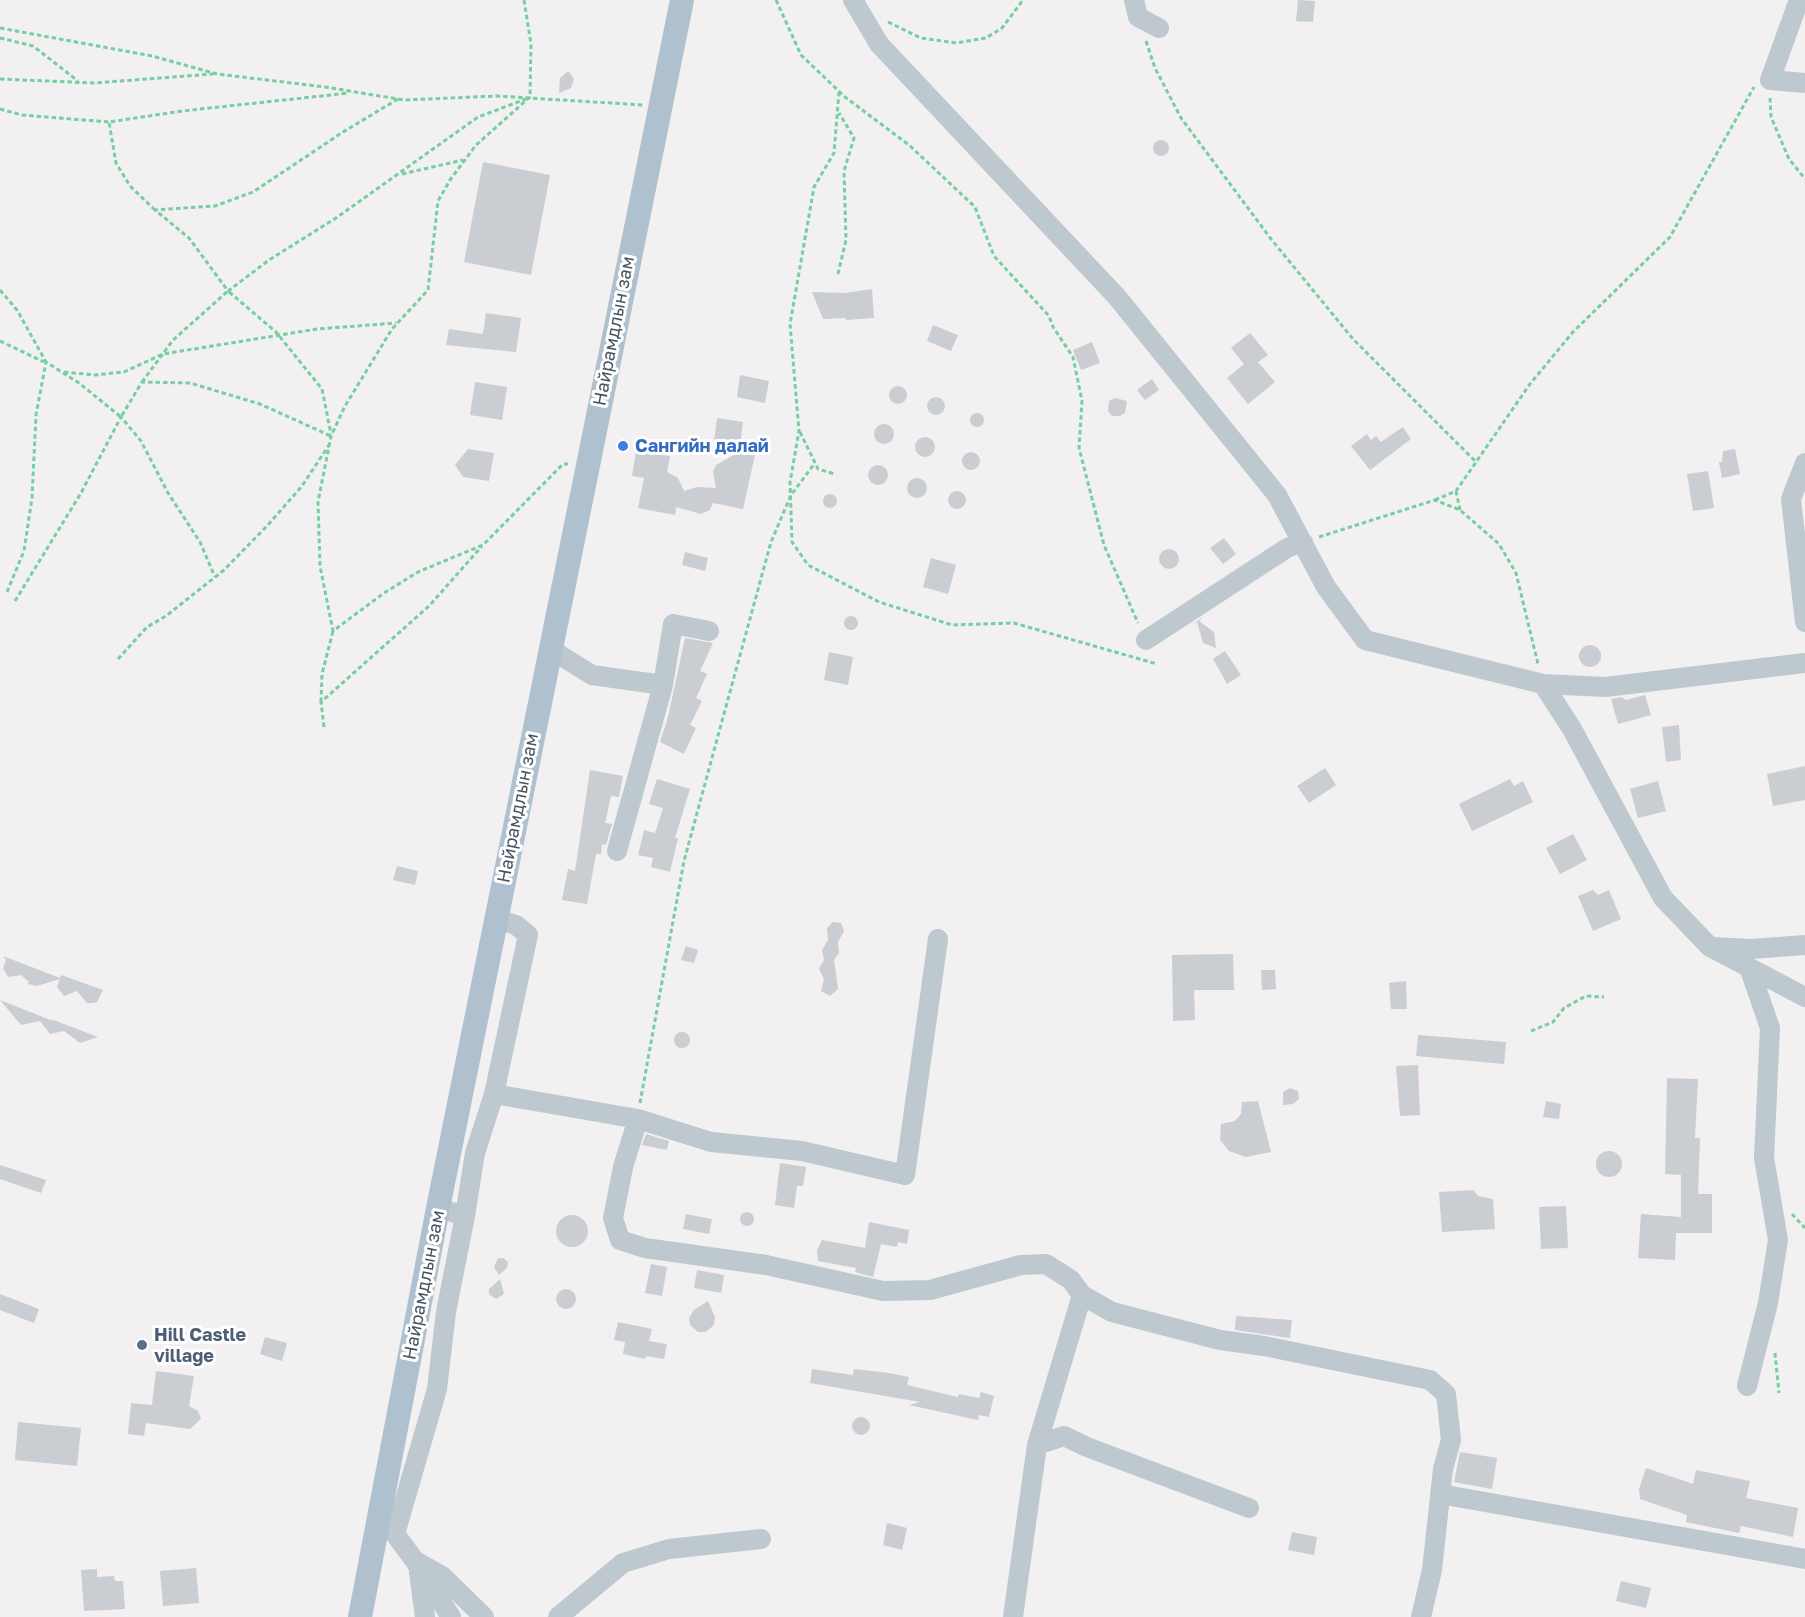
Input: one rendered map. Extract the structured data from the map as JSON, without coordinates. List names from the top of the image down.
{
  "streets": {
    "main road": ["Найрамдлын зам"]
  },
  "places": ["Сангийн далай", "Hill Castle village"]
}
